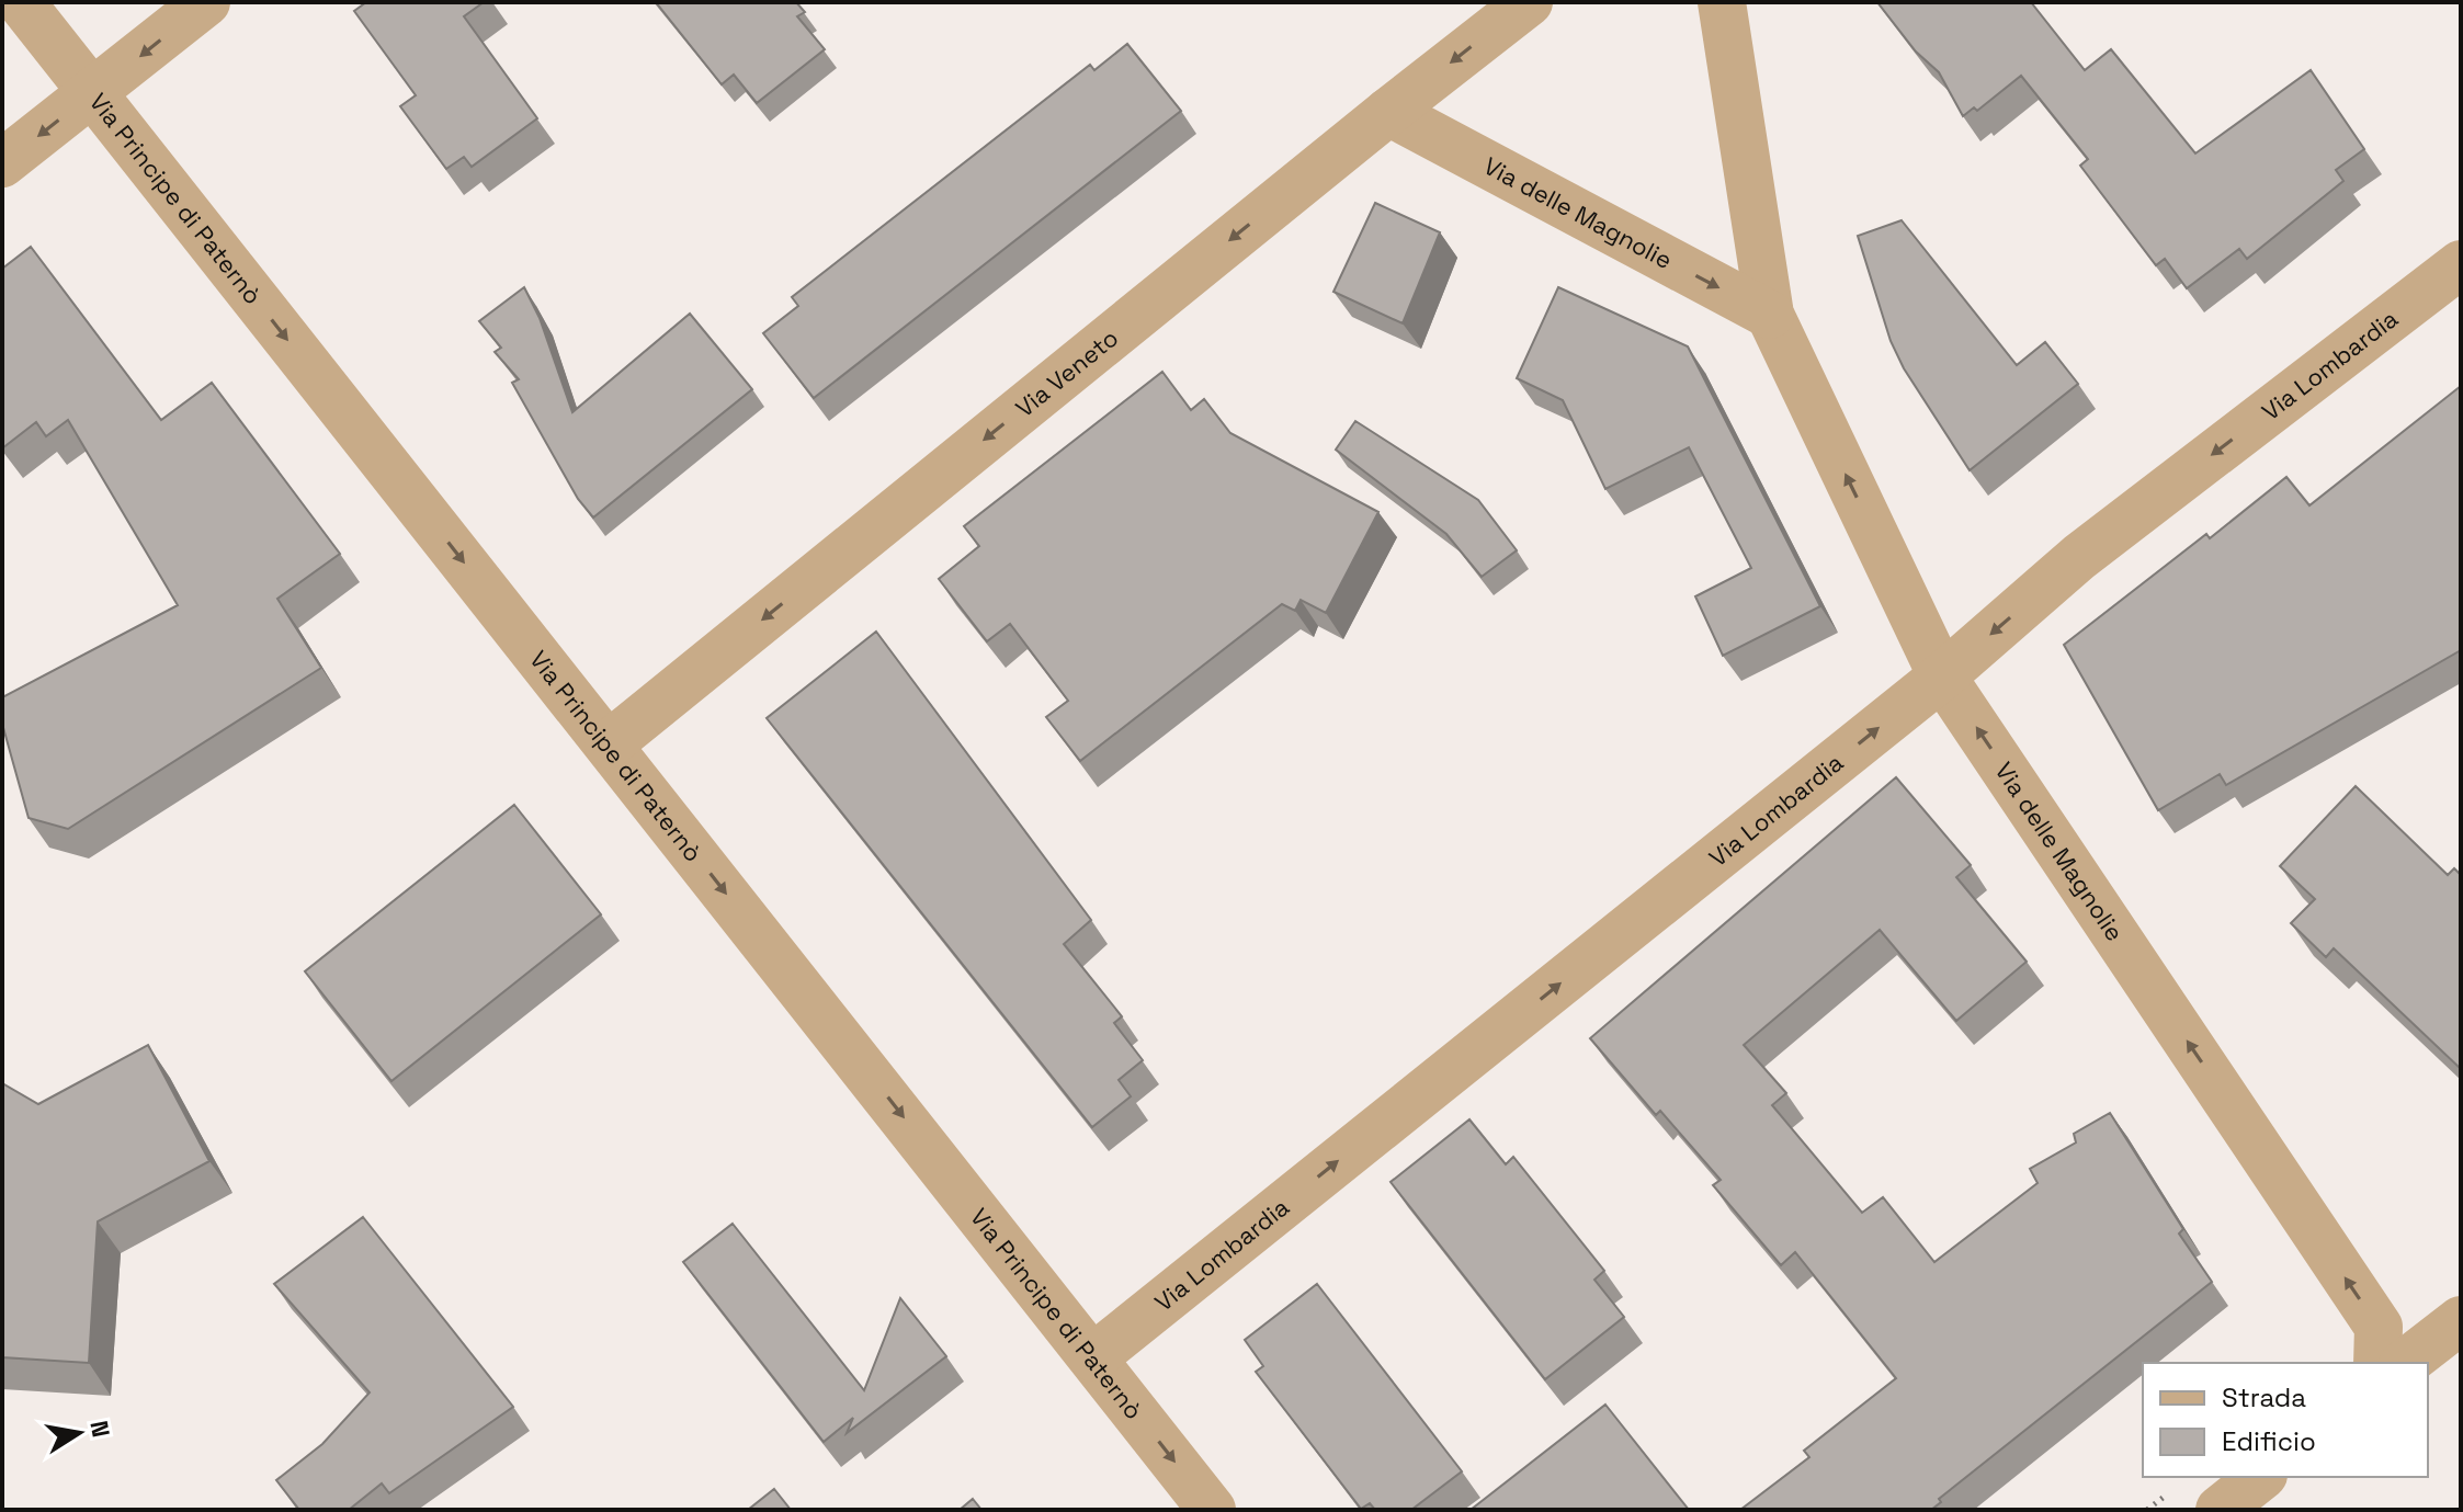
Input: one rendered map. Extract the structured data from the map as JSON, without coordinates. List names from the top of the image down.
{
  "streets": {
    "street": [
      "Via Principe di Paternò",
      "Via delle Magnolie",
      "Via Lombardia",
      "Via Veneto"
    ]
  },
  "crossings": [
    ["Via Principe di Paternò", "Via Lombardia"],
    ["Via Principe di Paternò", "Via Veneto"],
    ["Via delle Magnolie", "Via Lombardia"],
    ["Via delle Magnolie", "Via Veneto"]
  ],
  "one_way": ["Via Principe di Paternò", "Via Veneto"],
  "legend": ["Strada", "Edificio"],
  "north": "right"
}
